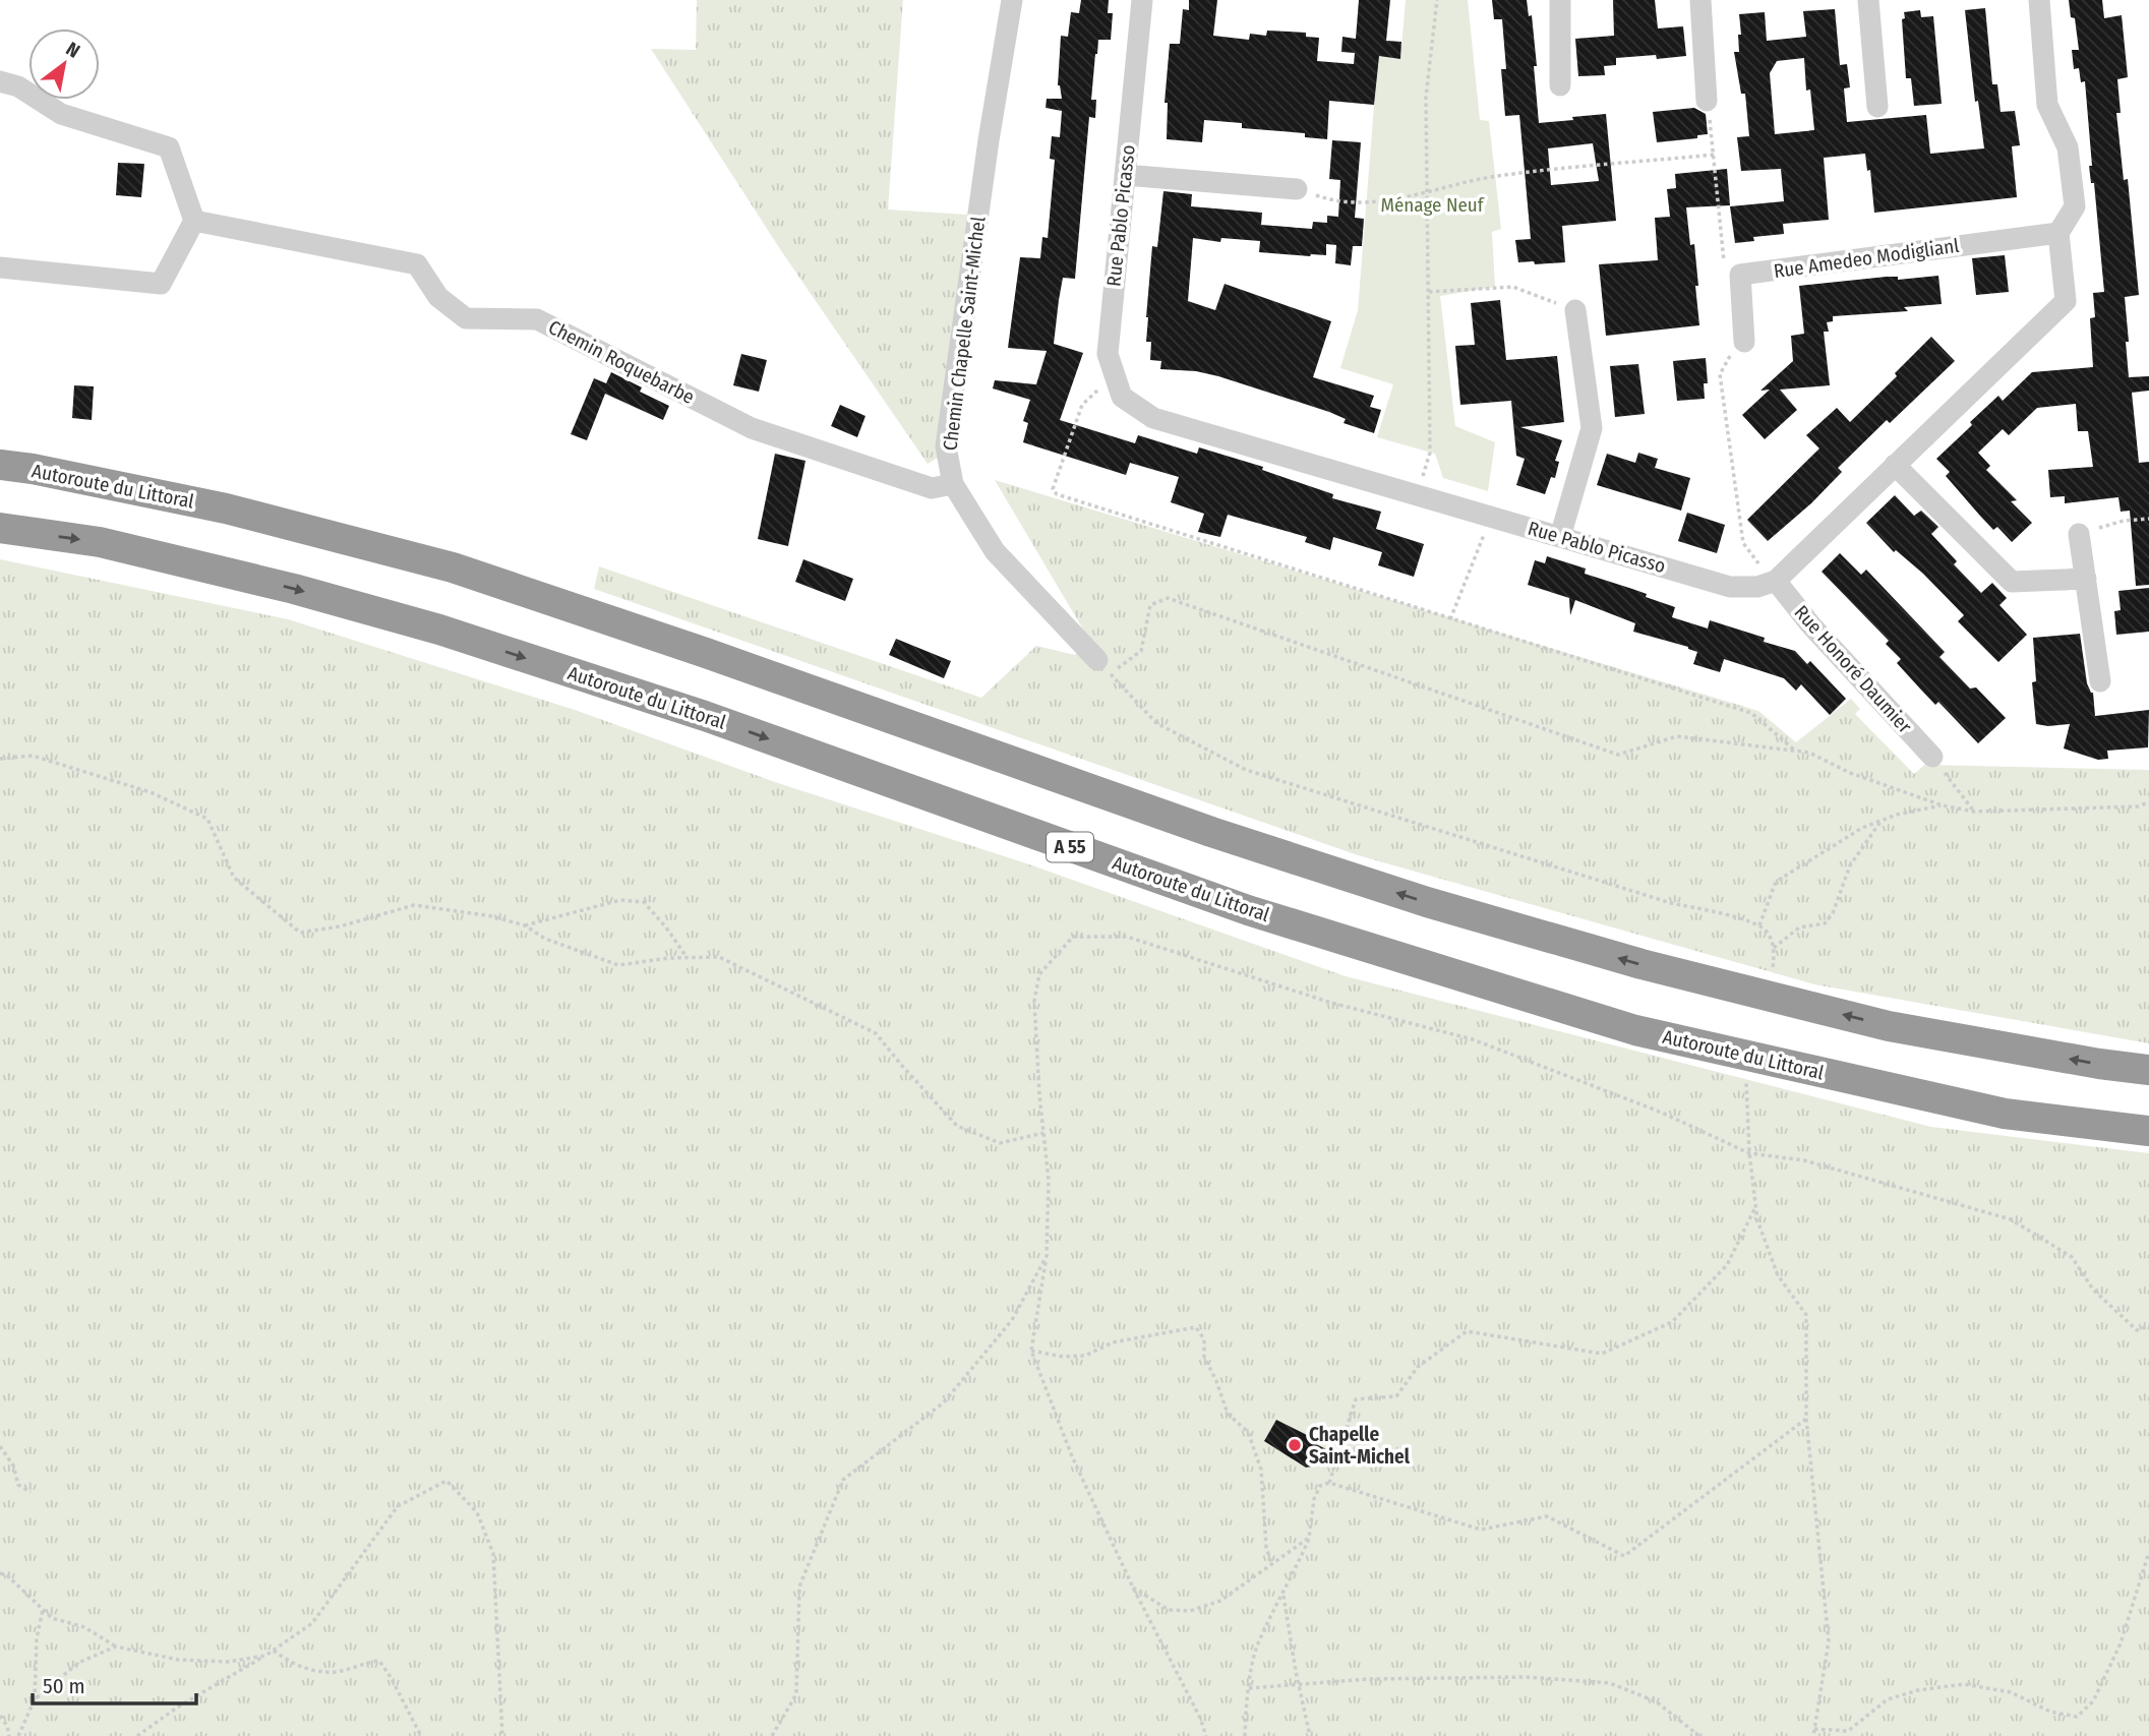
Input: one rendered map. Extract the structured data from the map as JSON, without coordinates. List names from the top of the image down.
{
  "streets": {
    "highway": ["Autoroute du Littoral", "A 55"],
    "street": [
      "Rue Pablo Picasso",
      "Rue Amedeo Modiglianl",
      "Chemin Chapelle Saint-Michel",
      "Chemin Roquebarbe",
      "Rue Honoré Daumier"
    ]
  },
  "crossings": [
    ["Rue Pablo Picasso", "Rue Honoré Daumier"],
    ["Chemin Chapelle Saint-Michel", "Chemin Roquebarbe"]
  ],
  "parks": ["Ménage Neuf"],
  "places": ["Chapelle Saint-Michel"],
  "scale_bar": "50 m",
  "north": "top right"
}
